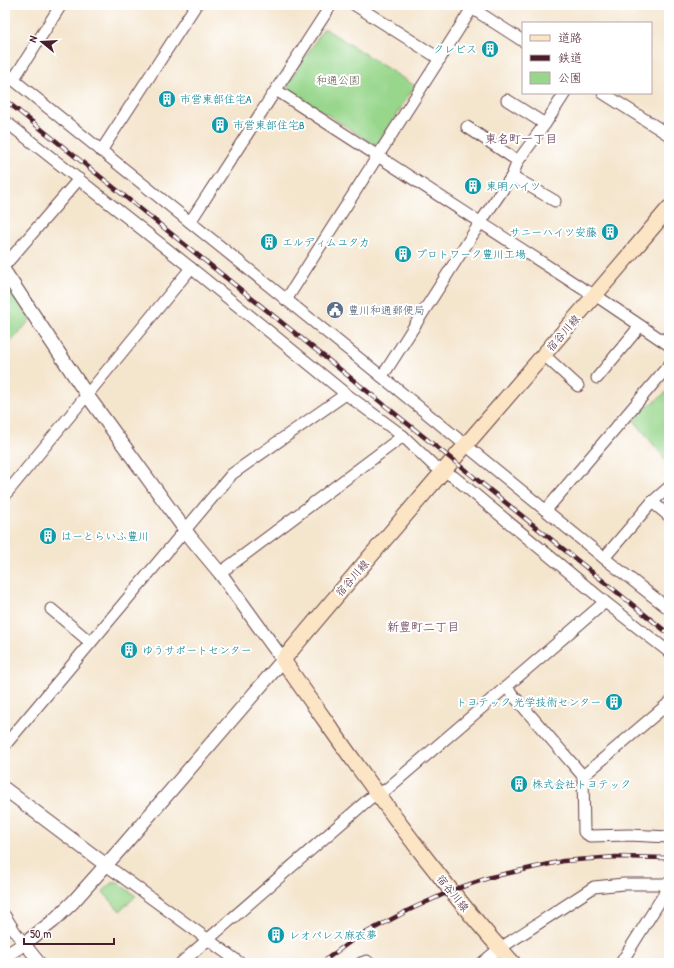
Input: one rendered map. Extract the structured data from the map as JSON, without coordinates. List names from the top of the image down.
{
  "streets": {
    "main road": ["宿谷川線"]
  },
  "districts": ["東名町一丁目", "新豊町二丁目"],
  "parks": ["和通公園"],
  "places": {
    "building": [
      "クレビス",
      "市営東部住宅A",
      "市営東部住宅B",
      "東明ハイツ",
      "サニーハイツ安藤",
      "エルディムユタカ",
      "プロトワーク豊川工場",
      "はーとらいふ豊川",
      "ゆうサポートセンター",
      "トヨテック 光学技術センター",
      "株式会社トヨテック",
      "レオパレス麻衣夢"
    ],
    "public building": ["豊川和通郵便局"]
  },
  "legend": ["道路", "鉄道", "公園"],
  "scale_bar": "50 m",
  "north": "left"
}
